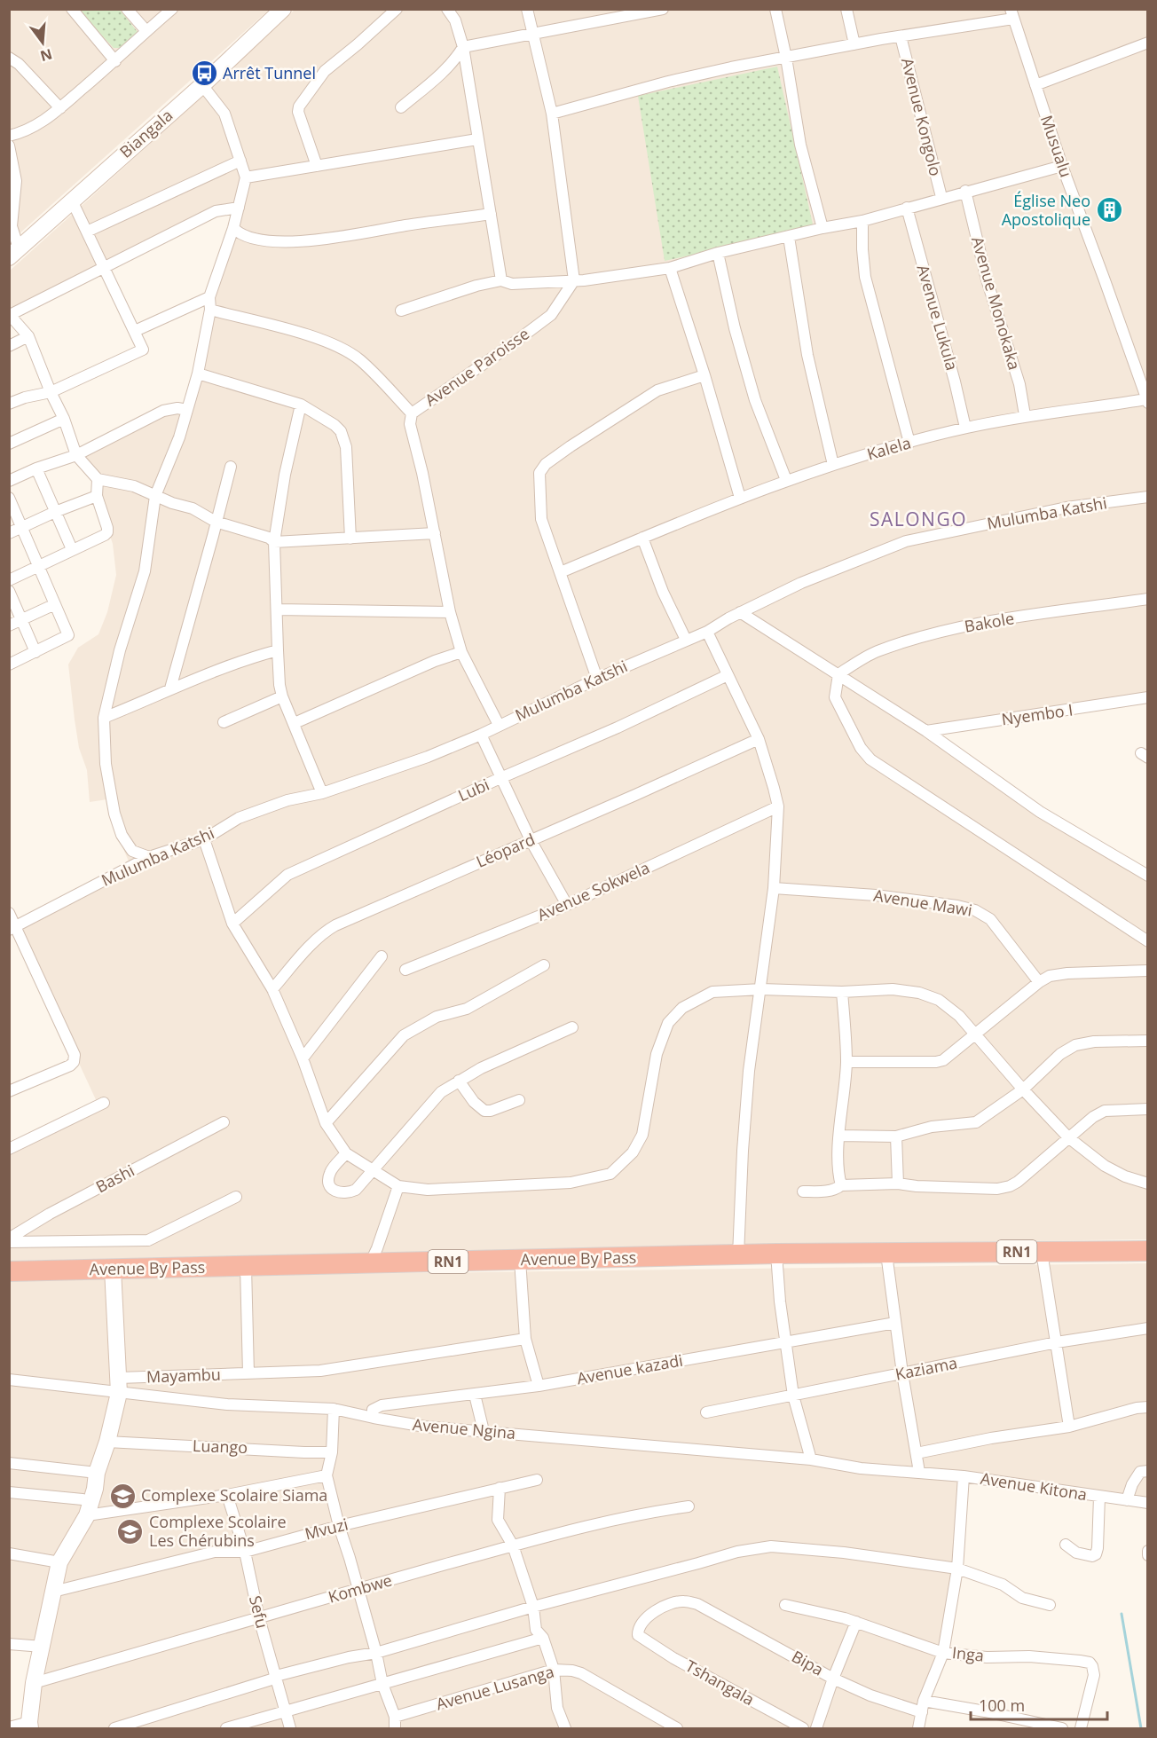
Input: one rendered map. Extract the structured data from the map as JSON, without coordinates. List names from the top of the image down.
{
  "streets": {
    "highway": ["RN1", "Avenue By Pass"],
    "street": [
      "Avenue Kongolo",
      "Biangala",
      "Musualu",
      "Avenue Monokaka",
      "Avenue Lukula",
      "Avenue Paroisse",
      "Kalela",
      "Mulumba Katshi",
      "Bakole",
      "Nyembo I",
      "Lubi",
      "Léopard",
      "Avenue Sokwela",
      "Avenue Mawi",
      "Bashi",
      "Kaziama",
      "Avenue kazadi",
      "Mayambu",
      "Avenue Ngina",
      "Luango",
      "Avenue Kitona",
      "Mvuzi",
      "Kombwe",
      "Sefu",
      "Inga",
      "Bipa",
      "Tshangala",
      "Avenue Lusanga"
    ]
  },
  "crossings": [
    ["Musualu", "Kalela"],
    ["Avenue Monokaka", "Kalela"],
    ["Avenue Lukula", "Kalela"],
    ["Avenue Paroisse", "Mulumba Katshi"],
    ["Avenue kazadi", "Avenue Ngina"],
    ["Mayambu", "Avenue Ngina"],
    ["Avenue Ngina", "Avenue Kitona"],
    ["Mvuzi", "Sefu"],
    ["Kombwe", "Sefu"],
    ["Bipa", "Tshangala"]
  ],
  "districts": ["SALONGO"],
  "places": {
    "bus stop": ["Arrêt Tunnel"],
    "building": ["Église Neo Apostolique"],
    "school or university": ["Complexe Scolaire Siama", "Complexe Scolaire Les Chérubins"]
  },
  "scale_bar": "100 m",
  "north": "bottom"
}
